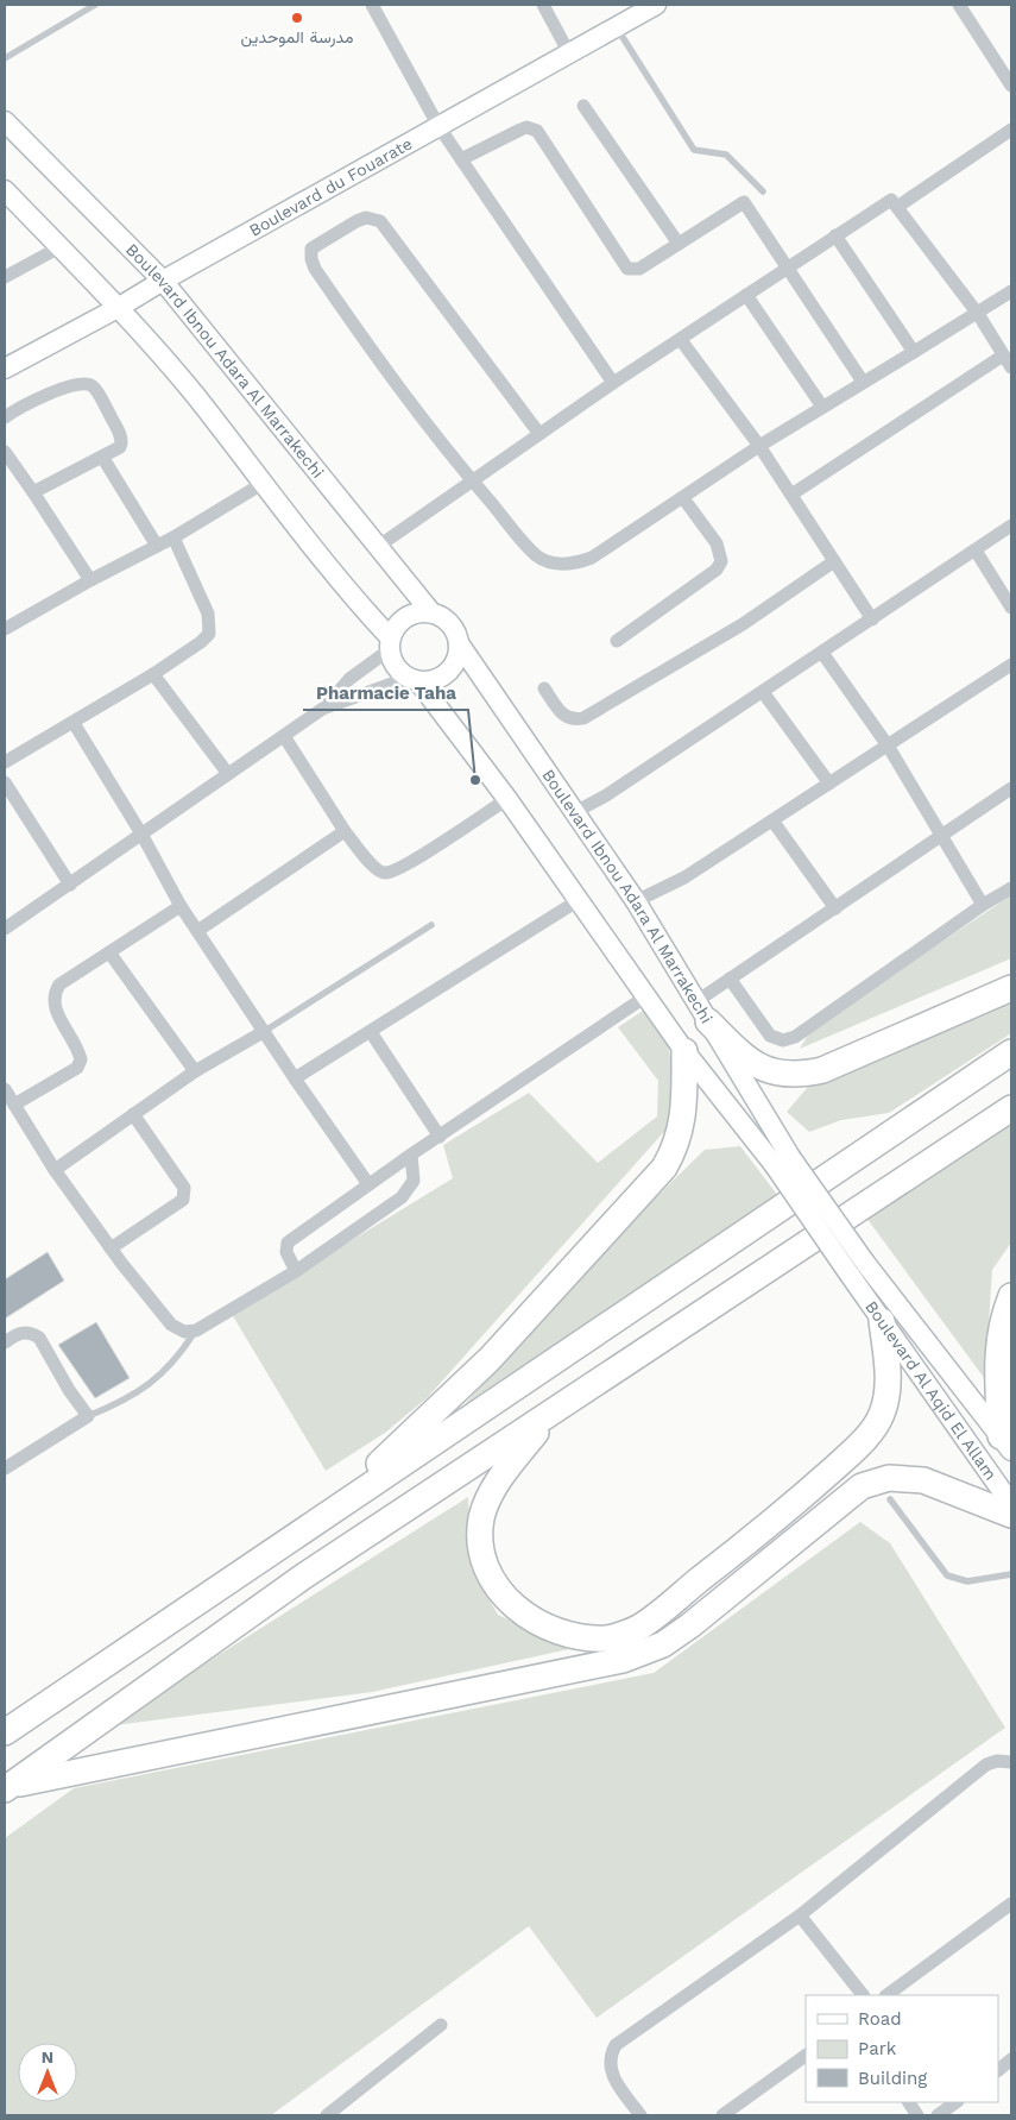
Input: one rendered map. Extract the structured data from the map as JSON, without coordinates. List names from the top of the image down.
{
  "streets": {
    "main road": ["Boulevard du Fouarate", "Boulevard Ibnou Adara Al Marrakechi", "Boulevard Al Aqid El Allam"]
  },
  "crossings": [
    ["Boulevard du Fouarate", "Boulevard Ibnou Adara Al Marrakechi"]
  ],
  "places": ["مدرسة الموحدين", "Pharmacie Taha"],
  "legend": ["Road", "Park", "Building"],
  "north": "top"
}
